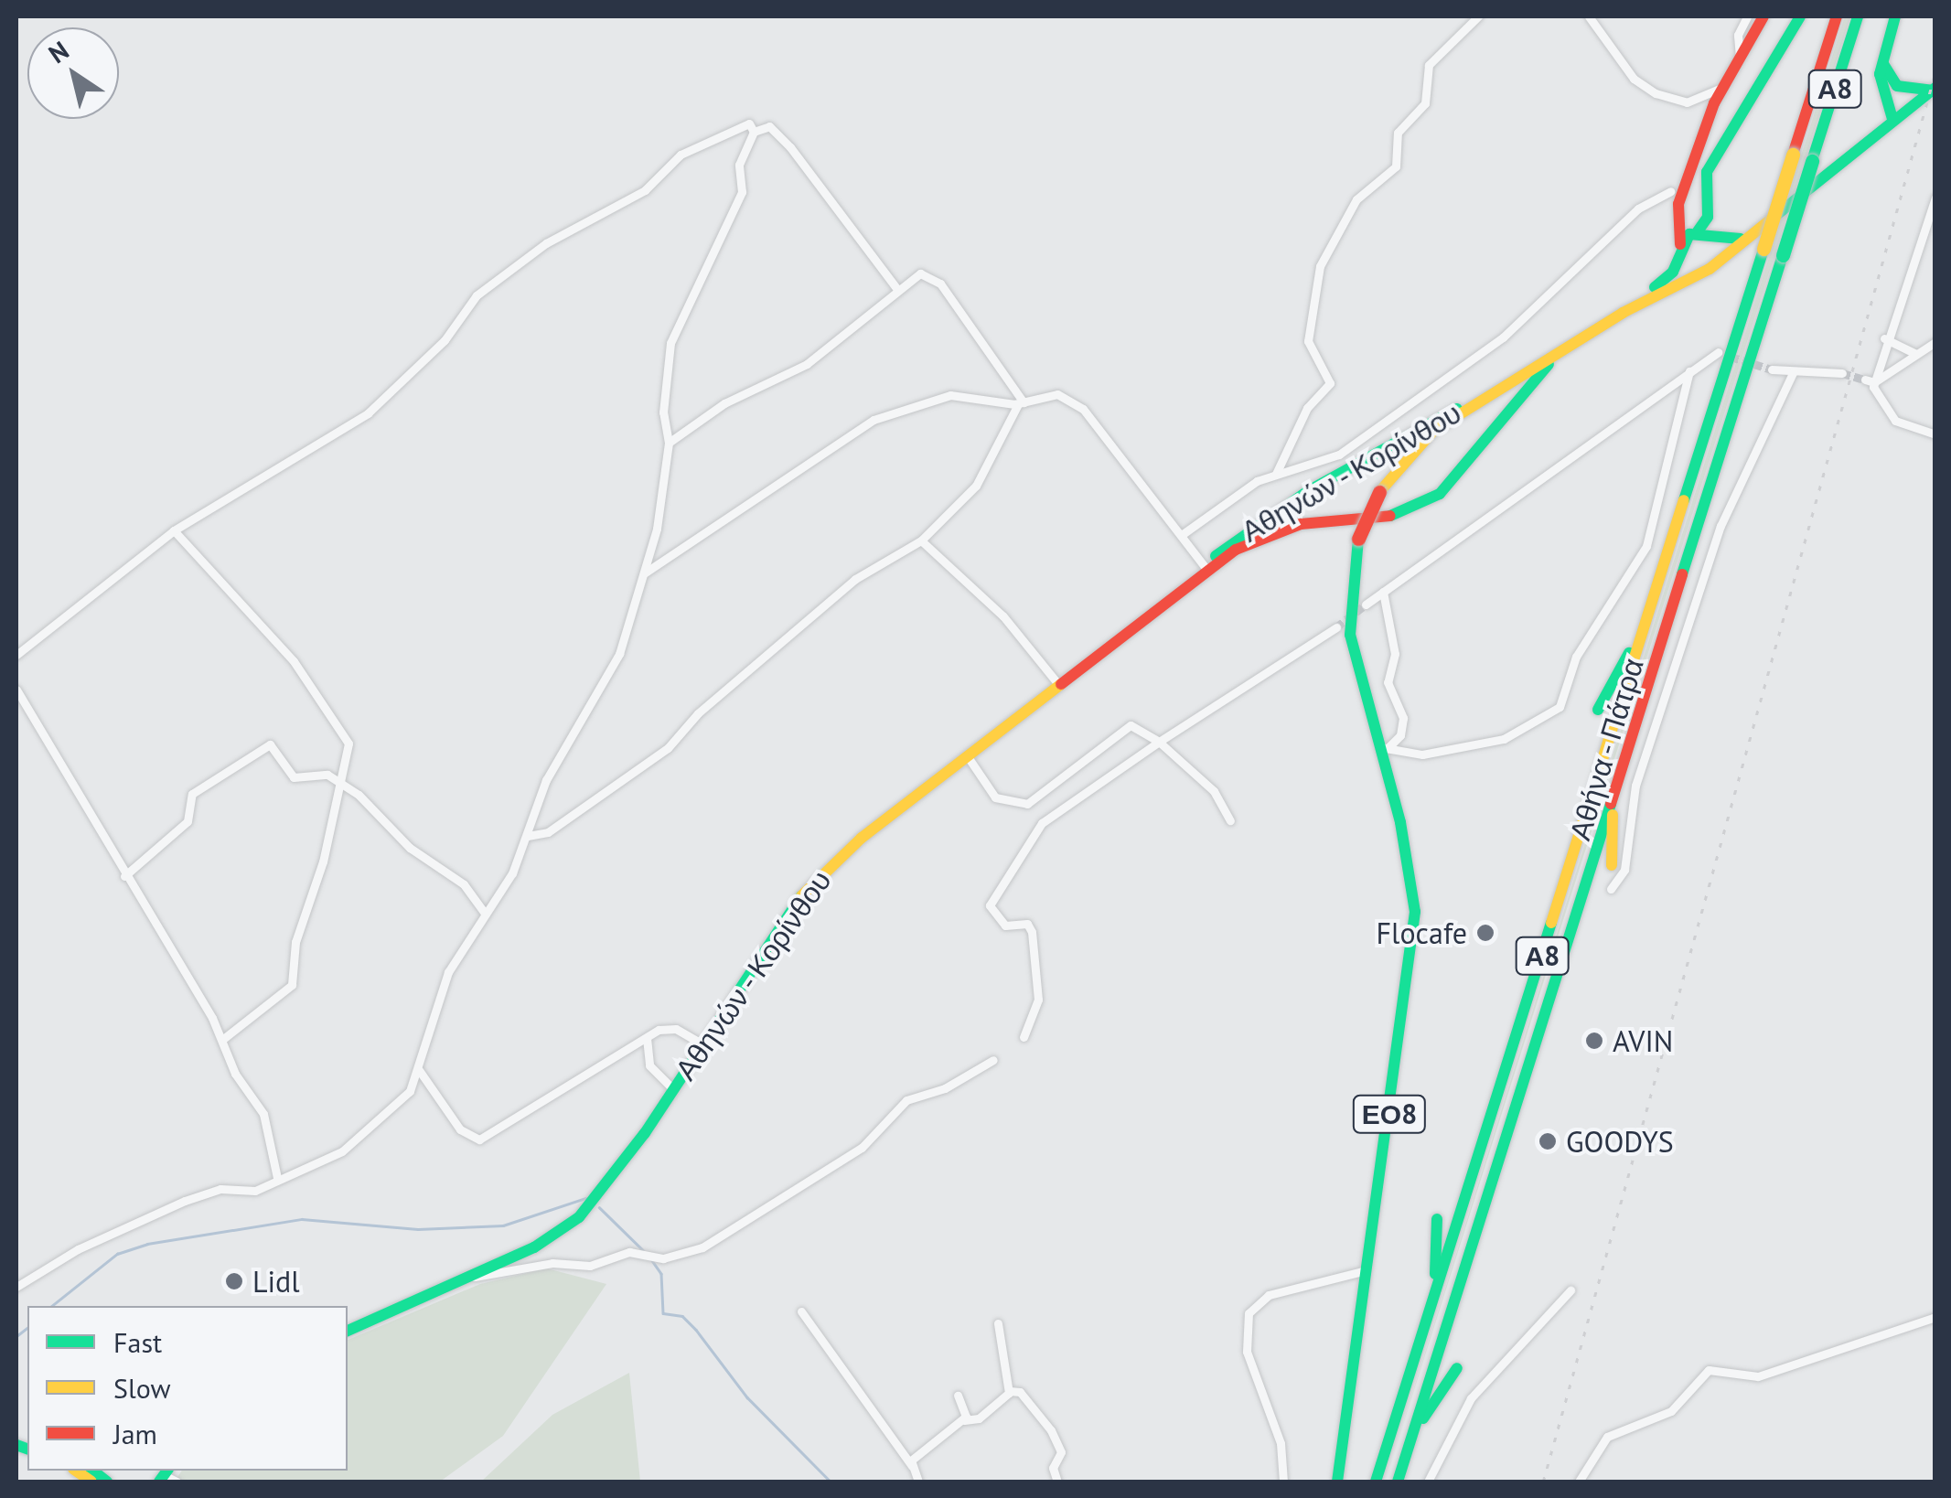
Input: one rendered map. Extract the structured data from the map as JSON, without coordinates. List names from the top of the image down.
{
  "streets": {
    "main road": [
      "Α8",
      "Αθηνών - Κορίνθου",
      "Αθήνα - Πάτρα",
      "ΕΟ8"
    ]
  },
  "places": [
    "Flocafe",
    "AVIN",
    "GOODYS",
    "Lidl"
  ],
  "legend": ["Fast", "Slow", "Jam"],
  "north": "top left"
}
